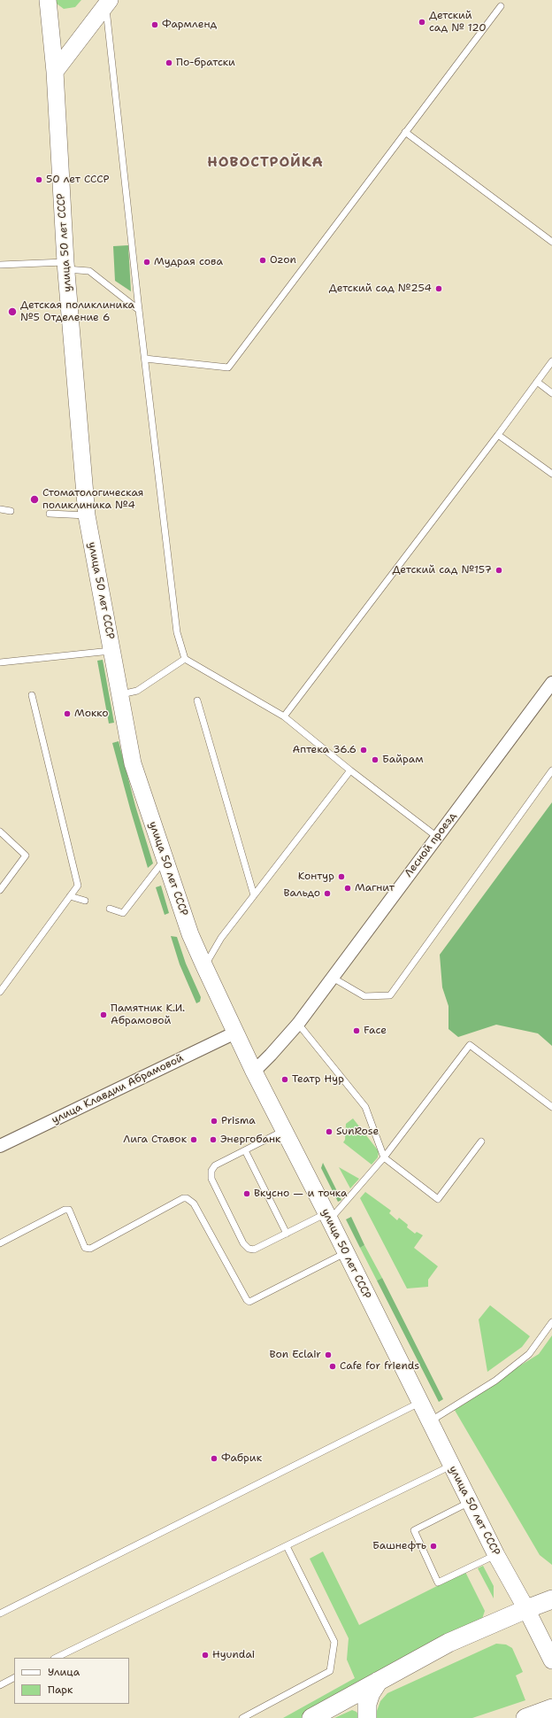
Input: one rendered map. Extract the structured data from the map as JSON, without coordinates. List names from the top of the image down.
{
  "streets": {
    "main road": ["улица 50 лет СССР"],
    "street": ["Лесной проезд", "улица Клавдии Абрамовой"]
  },
  "crossings": [
    ["улица 50 лет СССР", "Лесной проезд"],
    ["улица 50 лет СССР", "улица Клавдии Абрамовой"]
  ],
  "districts": ["НОВОСТРОЙКА"],
  "places": [
    "Детский сад № 120",
    "Фармленд",
    "По-братски",
    "50 лет СССР",
    "Ozon",
    "Мудрая сова",
    "Детский сад №254",
    "Детская поликлиника №5 Отделение 6",
    "Стоматологическая поликлиника №4",
    "Детский сад №157",
    "Мокко",
    "Аптека 36.6",
    "Байрам",
    "Контур",
    "Магнит",
    "Вальдо",
    "Памятник К.И. Абрамовой",
    "Face",
    "Театр Нур",
    "Prisma",
    "SunRose",
    "Лига Ставок",
    "Энергобанк",
    "Вкусно — и точка",
    "Bon Eclair",
    "Cafe for friends",
    "Фабрик",
    "Башнефть",
    "Hyundai"
  ],
  "legend": ["Улица", "Парк"]
}
